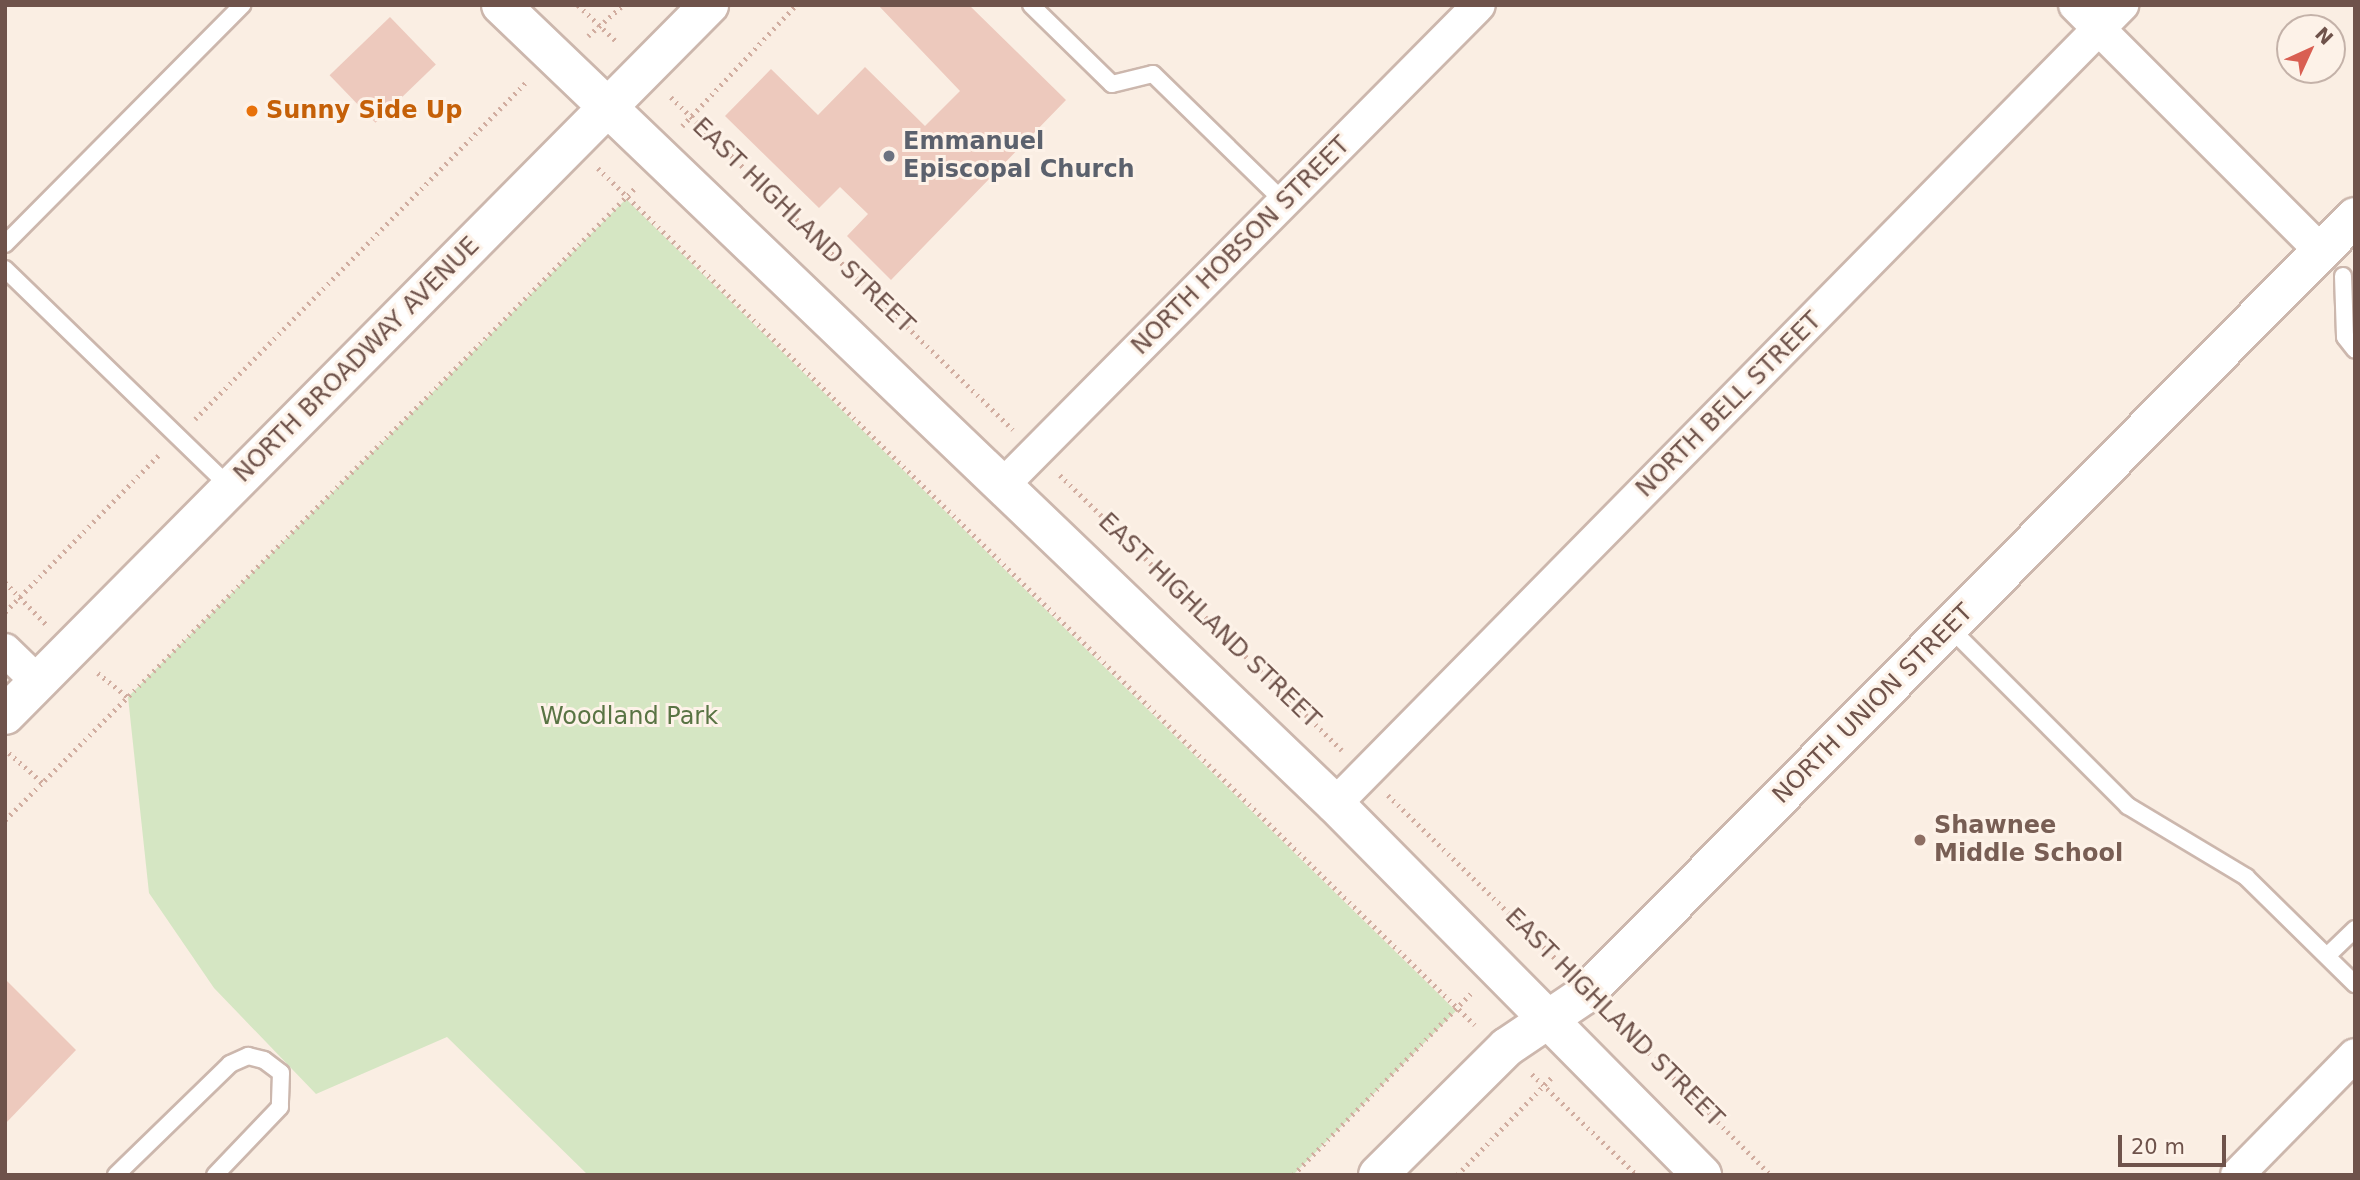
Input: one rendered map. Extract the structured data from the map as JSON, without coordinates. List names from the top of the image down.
{
  "streets": {
    "street": [
      "EAST HIGHLAND STREET",
      "NORTH HOBSON STREET",
      "NORTH BROADWAY AVENUE",
      "NORTH BELL STREET",
      "NORTH UNION STREET"
    ]
  },
  "crossings": [
    ["EAST HIGHLAND STREET", "NORTH HOBSON STREET"],
    ["EAST HIGHLAND STREET", "NORTH BROADWAY AVENUE"],
    ["EAST HIGHLAND STREET", "NORTH BELL STREET"],
    ["EAST HIGHLAND STREET", "NORTH UNION STREET"]
  ],
  "parks": ["Woodland Park"],
  "places": ["Sunny Side Up", "Emmanuel Episcopal Church", "Shawnee Middle School"],
  "scale_bar": "20 m",
  "north": "top right"
}
